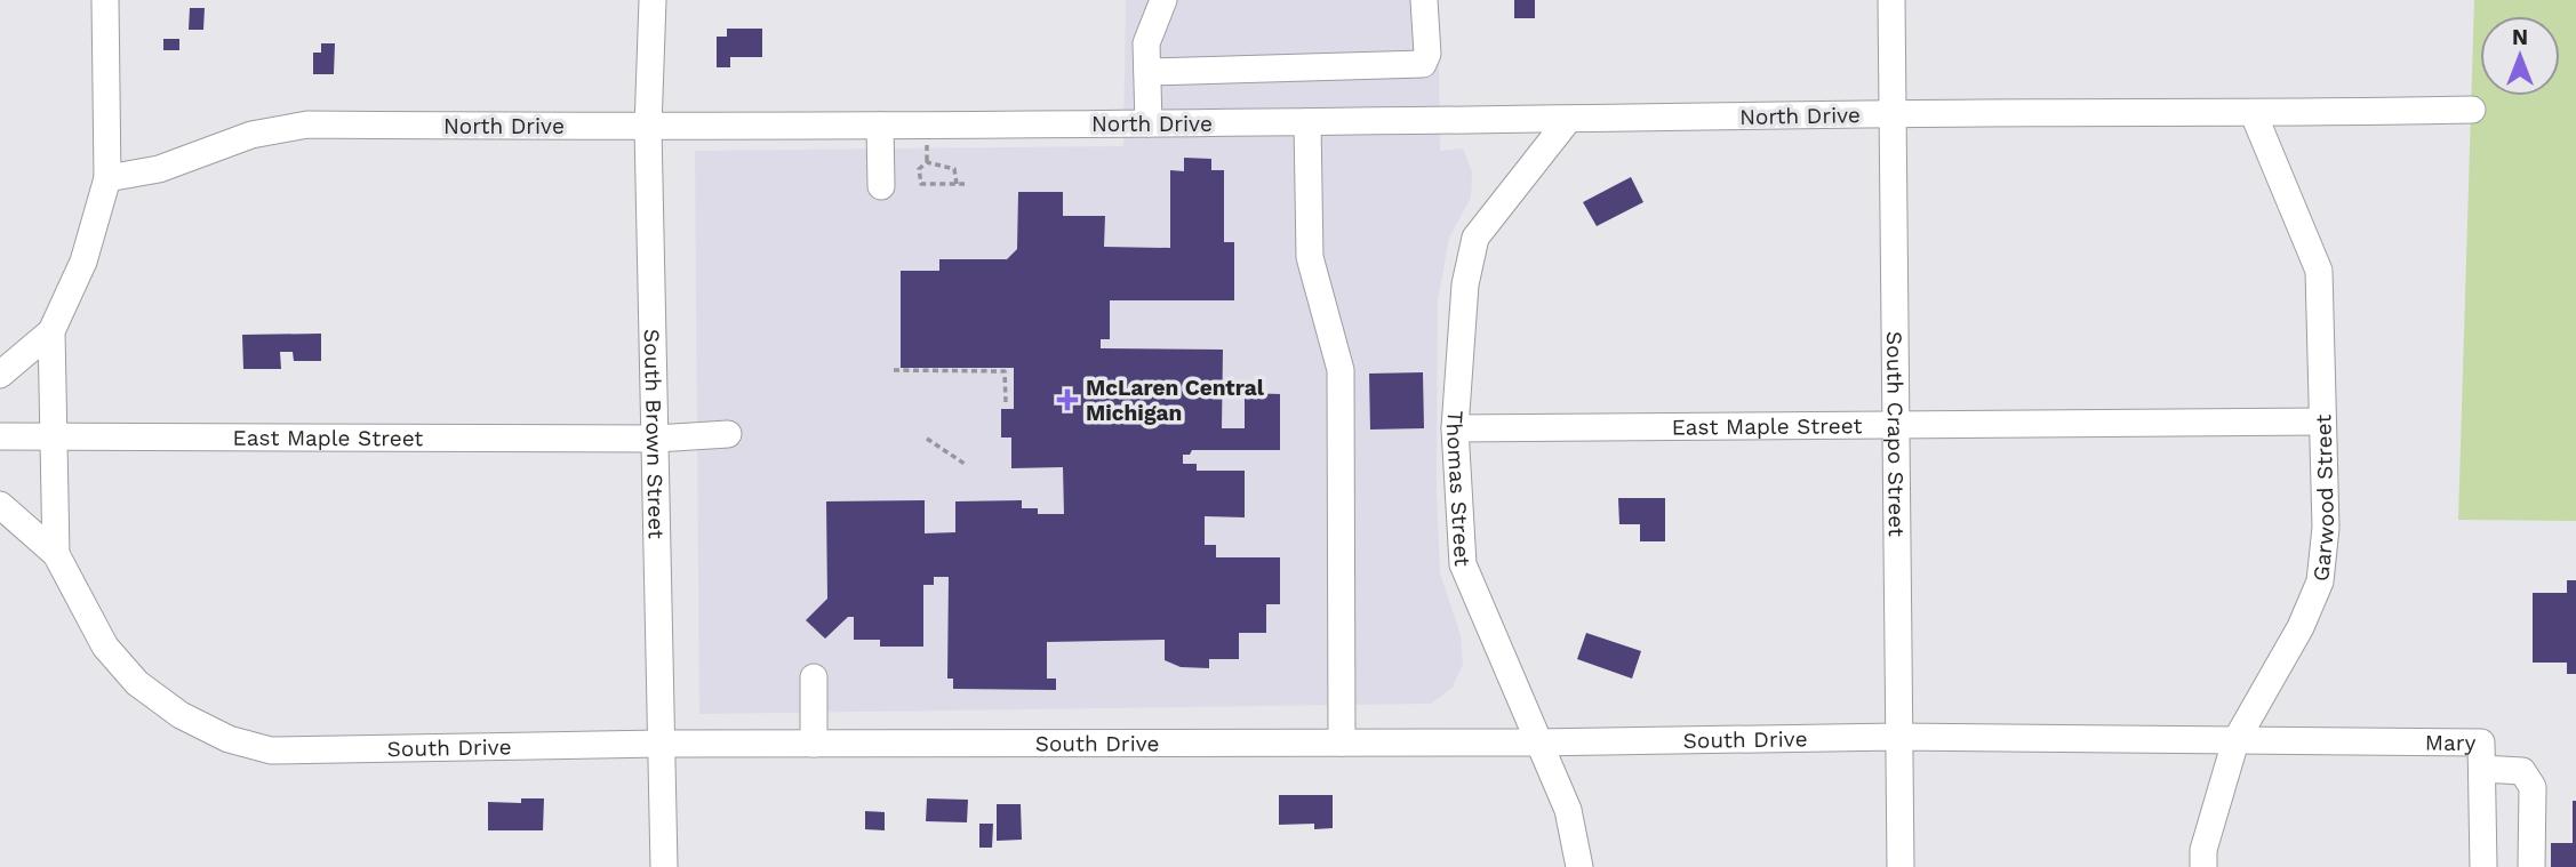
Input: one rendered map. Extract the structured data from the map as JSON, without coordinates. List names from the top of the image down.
{
  "streets": {
    "street": [
      "North Drive",
      "East Maple Street",
      "South Brown Street",
      "South Crapo Street",
      "Thomas Street",
      "Garwood Street",
      "South Drive",
      "Mary"
    ]
  },
  "crossings": [
    ["North Drive", "South Brown Street"],
    ["North Drive", "South Crapo Street"],
    ["North Drive", "Thomas Street"],
    ["North Drive", "Garwood Street"],
    ["East Maple Street", "South Brown Street"],
    ["East Maple Street", "South Crapo Street"],
    ["East Maple Street", "Thomas Street"],
    ["East Maple Street", "Garwood Street"],
    ["East Maple Street", "South Drive"],
    ["South Brown Street", "South Drive"],
    ["South Crapo Street", "South Drive"],
    ["Thomas Street", "South Drive"],
    ["Garwood Street", "South Drive"],
    ["South Drive", "Mary"]
  ],
  "places": {
    "health": ["McLaren Central Michigan"]
  },
  "north": "top"
}
